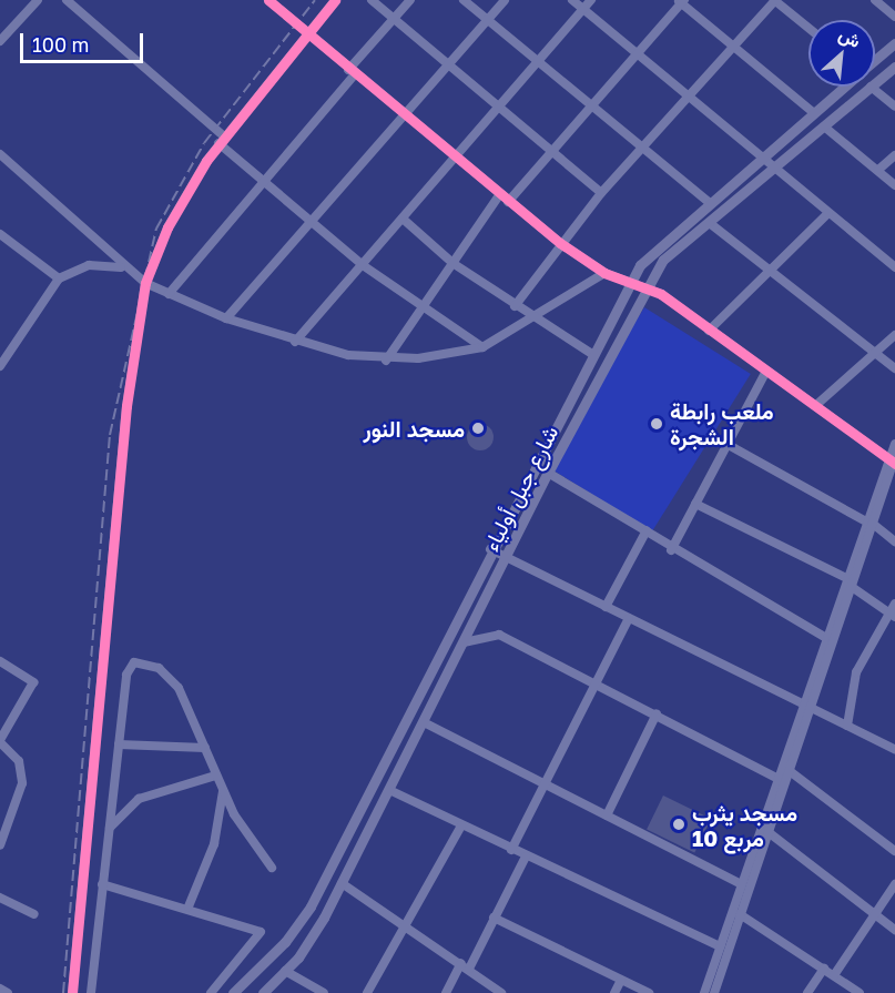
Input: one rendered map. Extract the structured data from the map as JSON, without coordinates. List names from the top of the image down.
{
  "streets": {
    "main road": ["شارع جبل أولياء"]
  },
  "places": ["ملعب رابطة الشجرة", "مسجد النور", "مسجد يثرب مربع 10"],
  "scale_bar": "100 m",
  "north": "top right"
}
